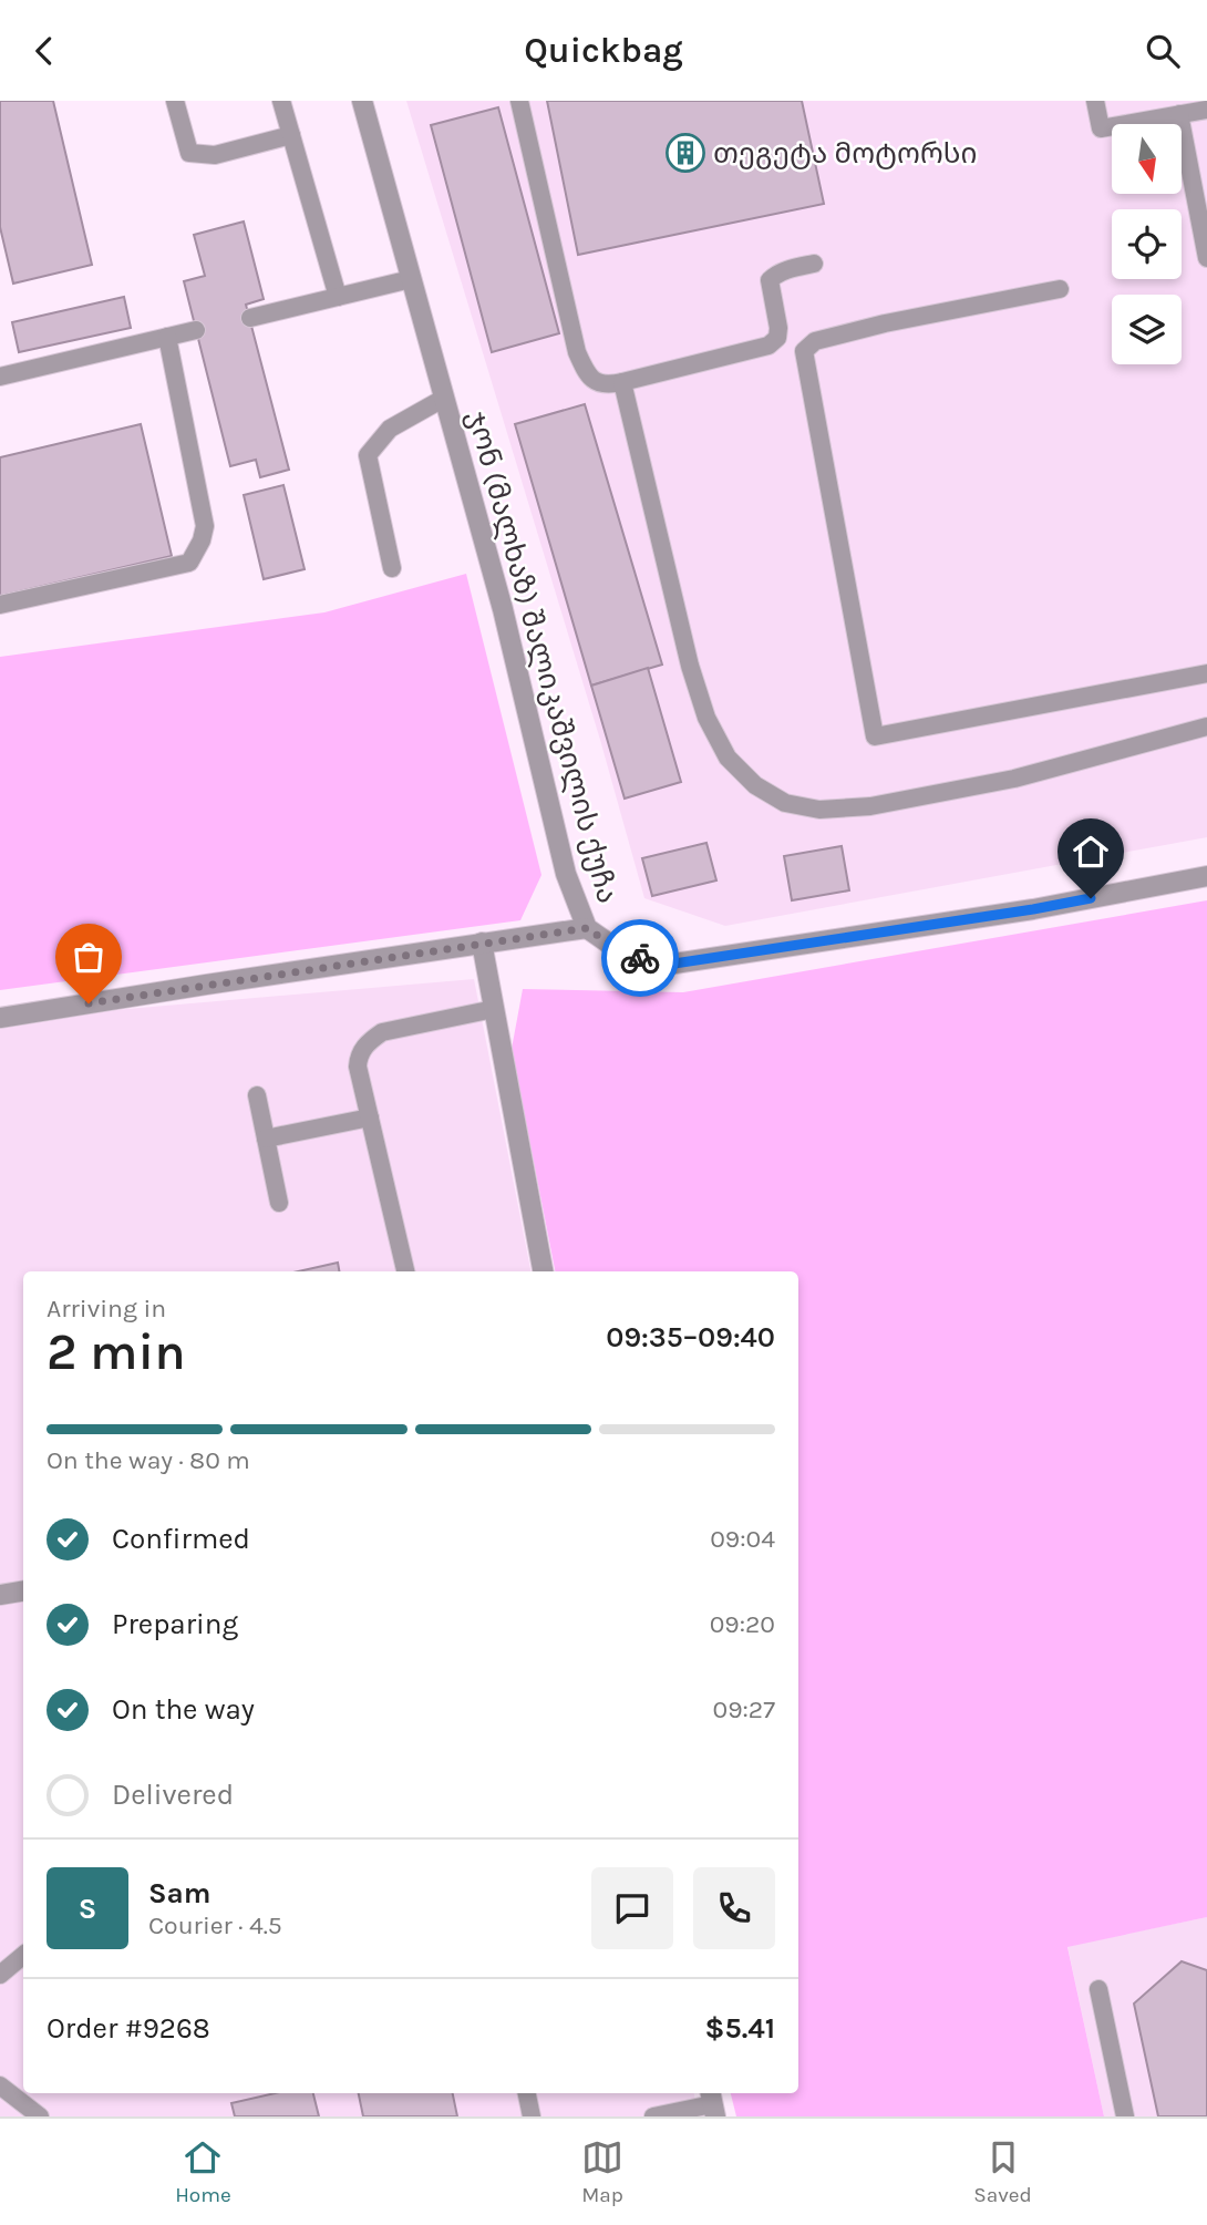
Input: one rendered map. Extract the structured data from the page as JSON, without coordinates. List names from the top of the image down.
{
  "streets": {
    "street": ["ჯონ (მალხაზ) შალიკაშვილის ქუჩა"]
  },
  "places": {
    "building": ["თეგეტა მოტორსი"]
  },
  "north": "bottom",
  "page": {
    "header": "Quickbag",
    "heading": ["2 min", "Arriving in", "09:35–09:40"],
    "panel": [
      "Sam",
      "Courier · 4.5",
      "Order #9268",
      "$5.41"
    ],
    "bar": "On the way · 80 m",
    "list": [
      ["Confirmed", "09:04"],
      ["Preparing", "09:20"],
      ["On the way", "09:27"],
      "Delivered"
    ],
    "round": "S",
    "tabs": ["Home", "Map", "Saved"]
  }
}
